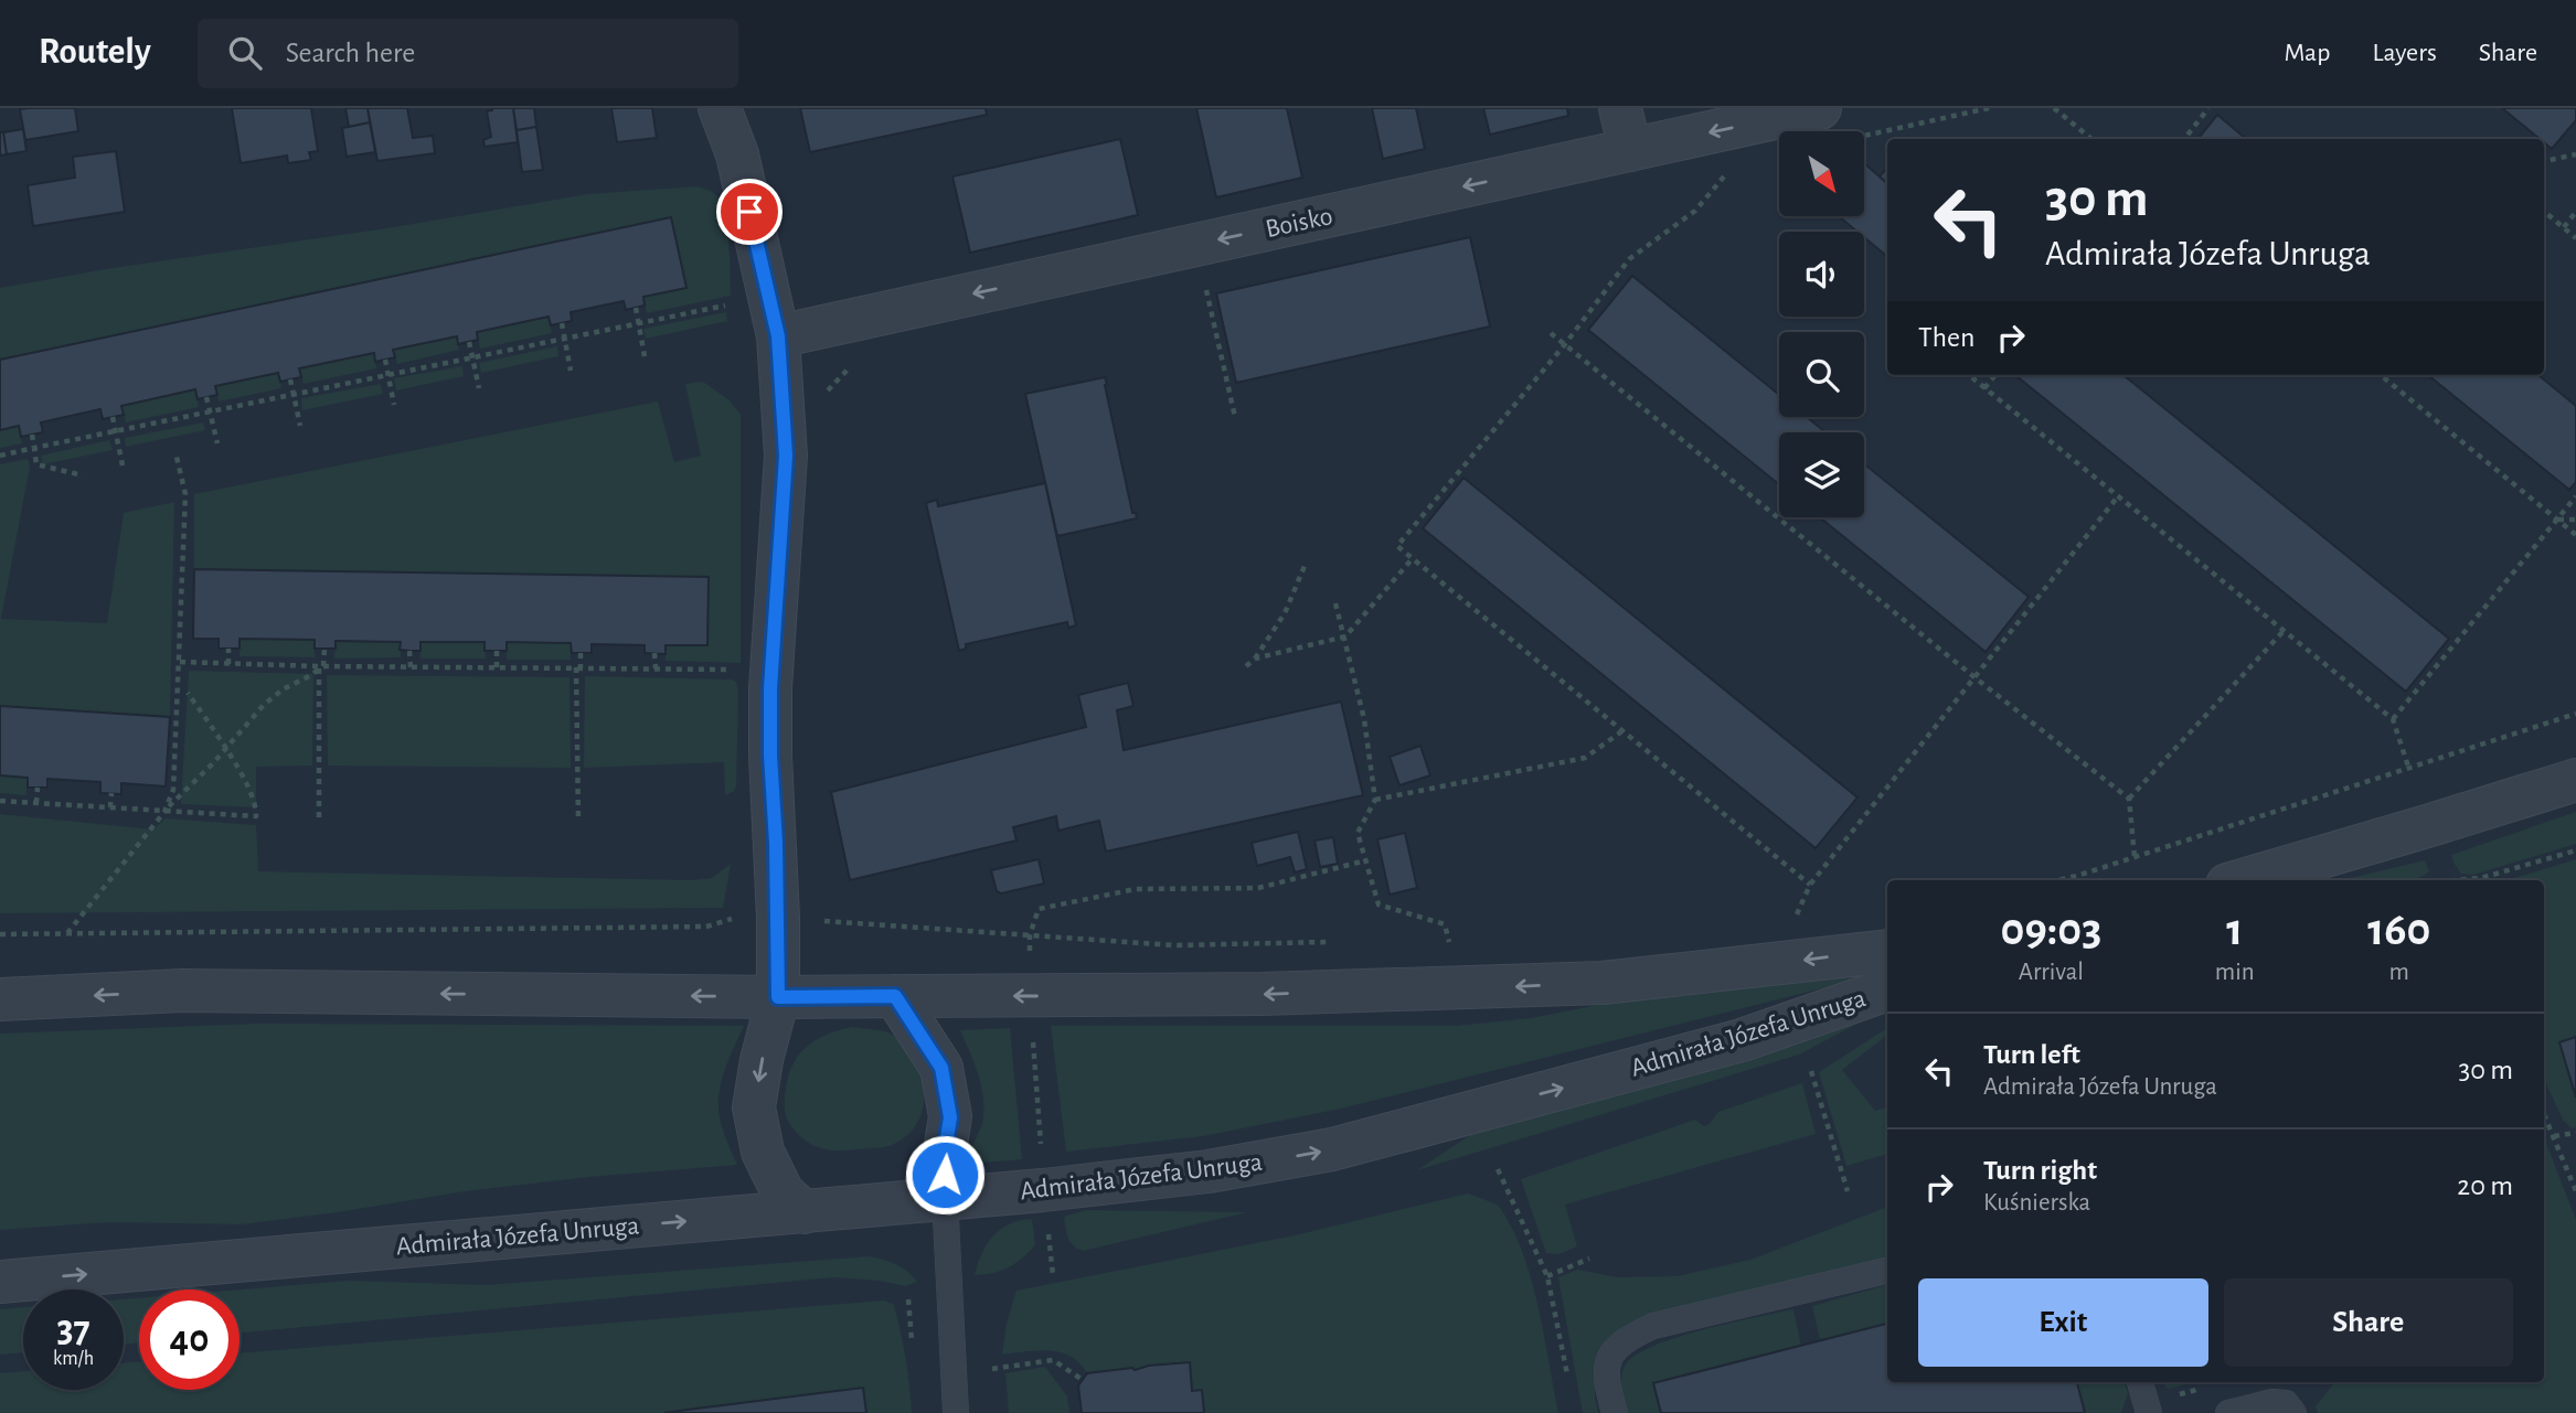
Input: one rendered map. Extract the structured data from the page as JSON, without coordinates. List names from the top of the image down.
{
  "streets": {
    "street": ["Boisko", "Admirała Józefa Unruga"]
  },
  "one_way": ["Boisko"],
  "north": "bottom right",
  "page": {
    "header": "Routely",
    "search": "Search here",
    "nav": ["Map", "Layers", "Share"],
    "turn": ["30 m", "Admirała Józefa Unruga"],
    "then": "Then",
    "eta": [
      "09:03",
      "Arrival",
      "1",
      "min",
      "160",
      "m"
    ],
    "list": [
      {
        "name": "Turn left",
        "note": "Admirała Józefa Unruga",
        "value": "30 m"
      },
      {
        "name": "Turn right",
        "note": "Kuśnierska",
        "value": "20 m"
      }
    ],
    "buttons": ["Exit", "Share"],
    "speed": "37 km/h",
    "limit": "40"
  }
}
